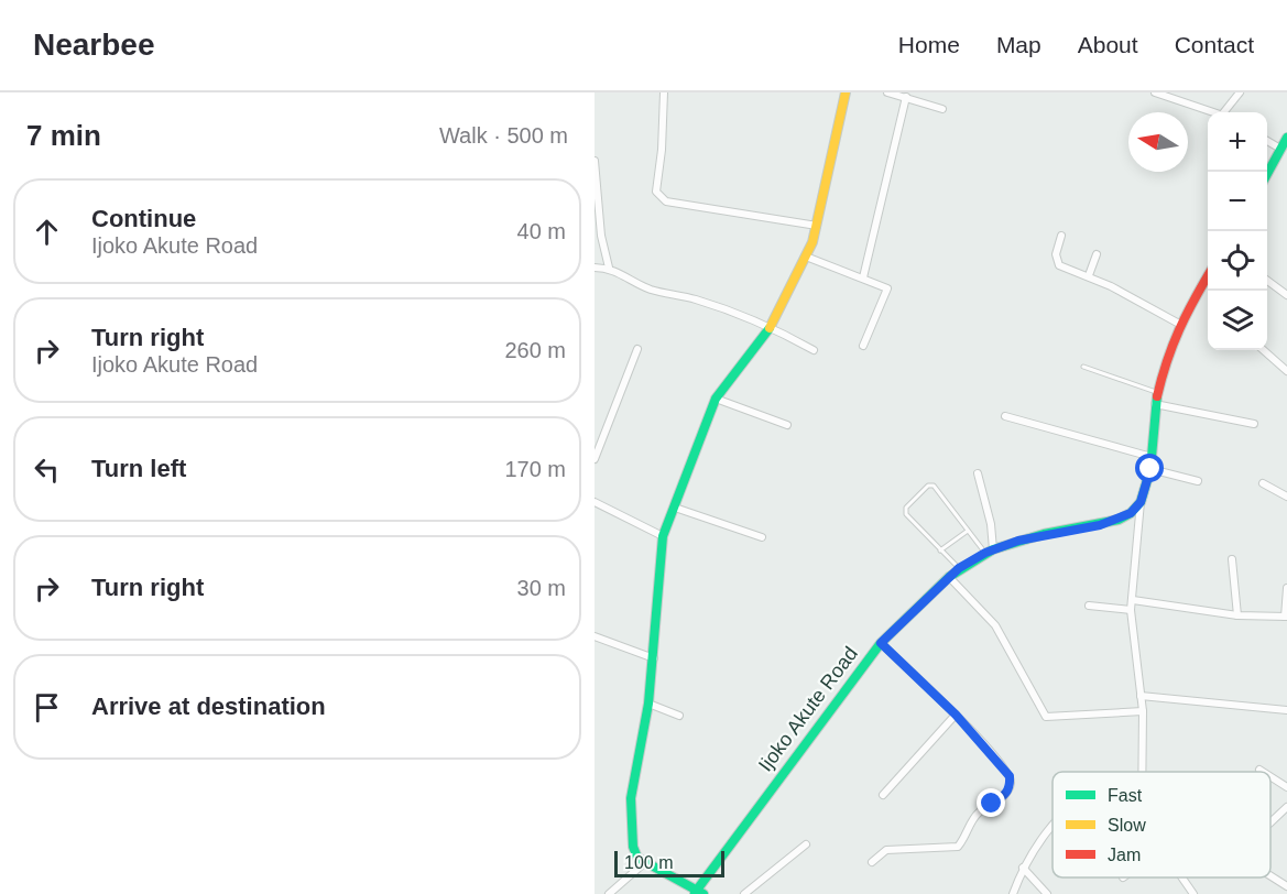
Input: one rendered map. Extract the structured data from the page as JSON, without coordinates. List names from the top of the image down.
{
  "streets": {
    "main road": ["Ijoko Akute Road"]
  },
  "legend": ["Fast", "Slow", "Jam"],
  "scale_bar": "100 m",
  "north": "left",
  "page": {
    "header": "Nearbee",
    "nav": [
      "Home",
      "Map",
      "About",
      "Contact"
    ],
    "heading": ["7 min", "Walk · 500 m"],
    "map_buttons": ["+", "−"],
    "list": [
      ["Continue", "Ijoko Akute Road", "40 m"],
      ["Turn right", "Ijoko Akute Road", "260 m"],
      ["Turn left", "170 m"],
      ["Turn right", "30 m"],
      "Arrive at destination"
    ],
    "scale": "100 m"
  }
}
